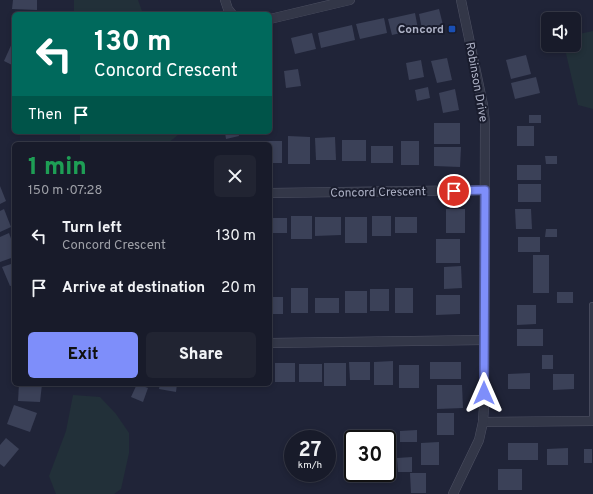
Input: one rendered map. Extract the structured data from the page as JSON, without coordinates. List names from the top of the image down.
{
  "streets": {
    "street": ["Robinson Drive", "Concord Crescent"]
  },
  "crossings": [
    ["Robinson Drive", "Concord Crescent"]
  ],
  "places": {
    "transit": ["Concord"]
  },
  "page": {
    "turn": ["130 m", "Concord Crescent"],
    "then": "Then",
    "heading": ["1 min", "150 m · 07:28"],
    "list": [
      {
        "name": "Turn left",
        "note": "Concord Crescent",
        "value": "130 m"
      },
      {
        "name": "Arrive at destination",
        "value": "20 m"
      }
    ],
    "buttons": ["Exit", "Share"],
    "speed": "27 km/h",
    "limit": "30"
  }
}
